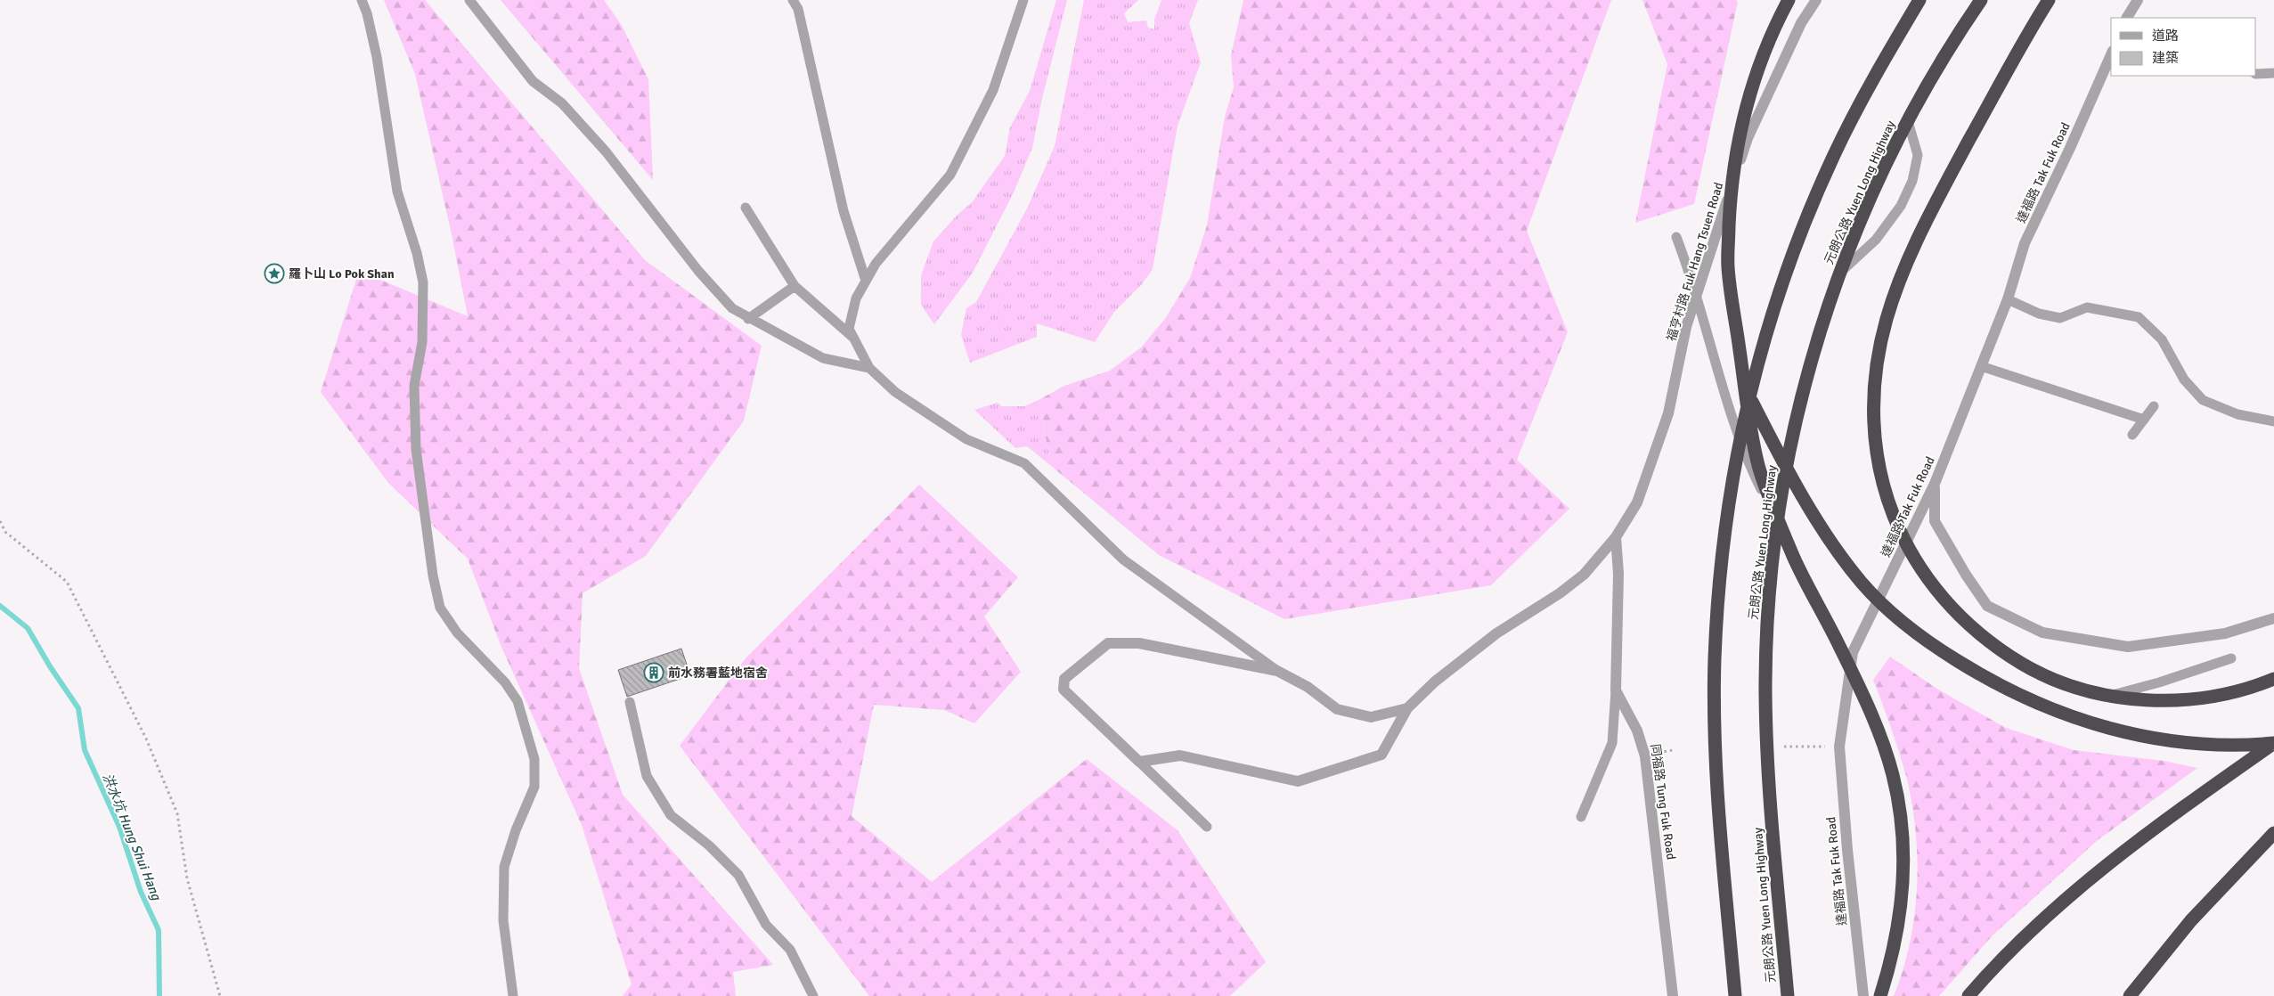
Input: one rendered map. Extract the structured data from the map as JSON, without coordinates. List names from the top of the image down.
{
  "streets": {
    "highway": ["元朗公路 Yuen Long Highway"],
    "street": ["達福路 Tak Fuk Road", "福亨村路 Fuk Hang Tsuen Road", "同福路 Tung Fuk Road"]
  },
  "crossings": [
    ["福亨村路 Fuk Hang Tsuen Road", "同福路 Tung Fuk Road"]
  ],
  "water": ["洪水坑 Hung Shui Hang"],
  "places": {
    "place": ["羅卜山 Lo Pok Shan"],
    "building": ["前水務署藍地宿舍"]
  },
  "legend": ["道路", "建築"]
}
